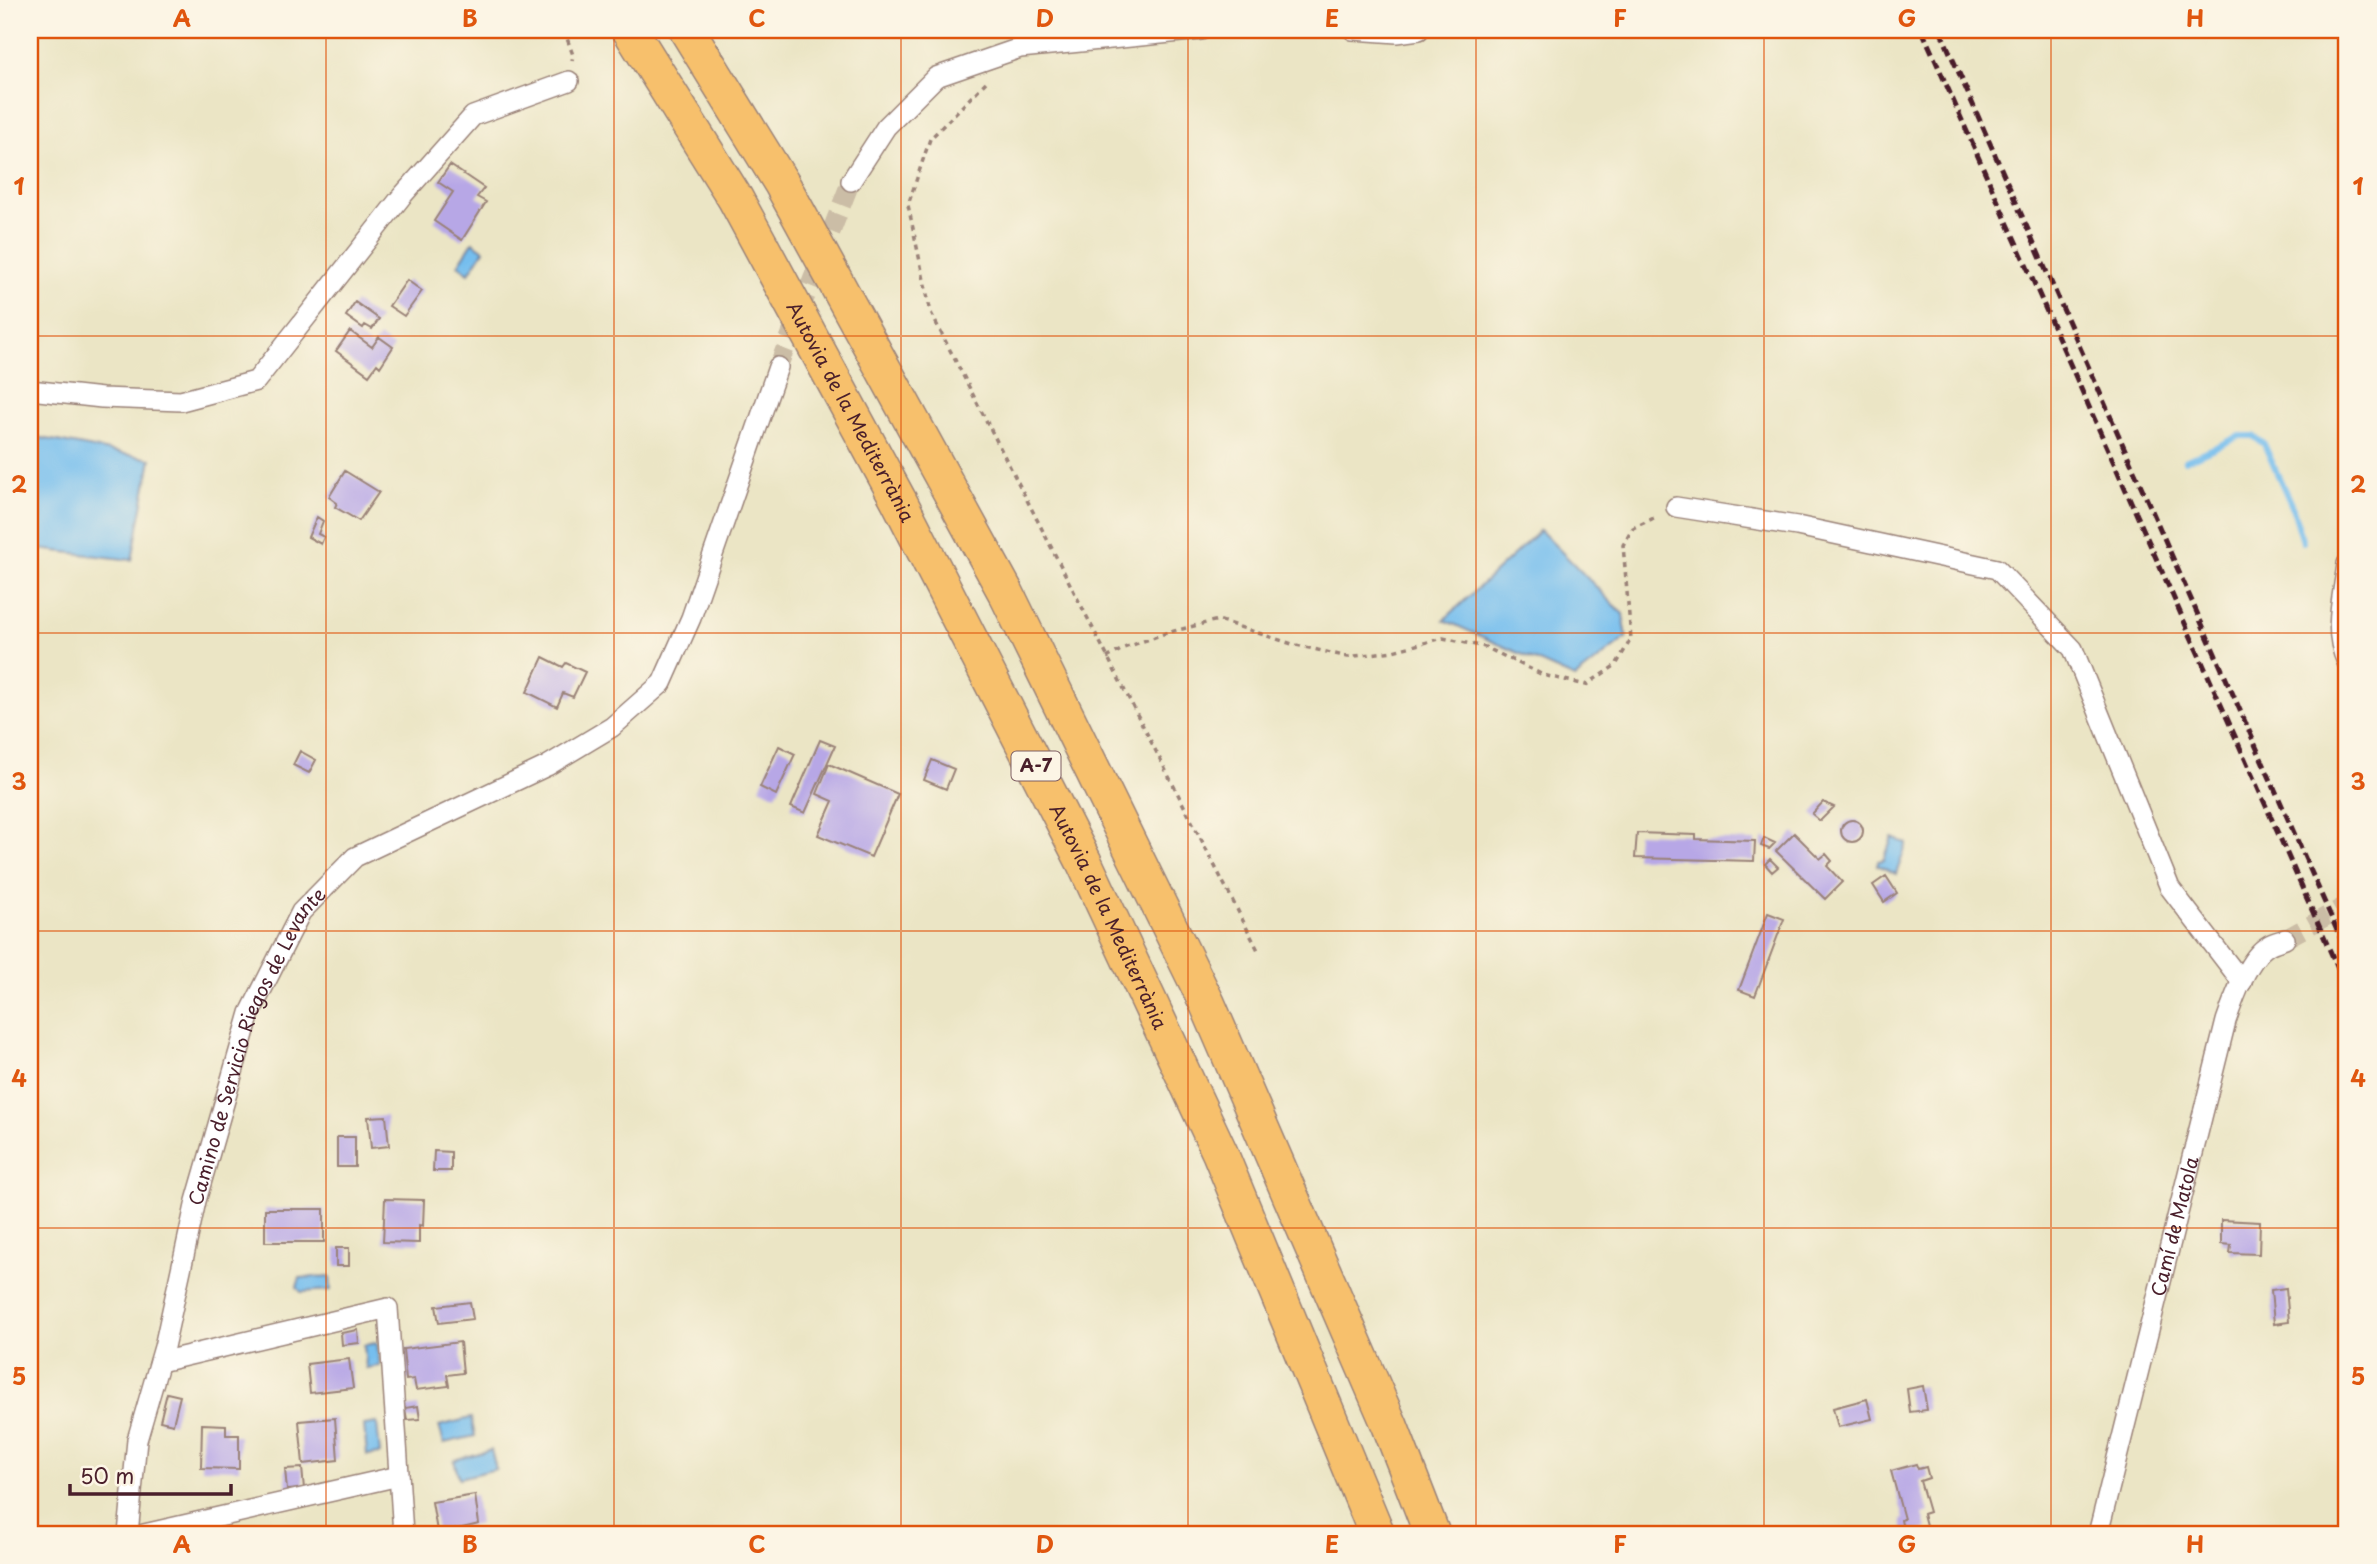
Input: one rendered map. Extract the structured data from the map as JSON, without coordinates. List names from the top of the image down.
{
  "streets": {
    "highway": ["Autovia de la Mediterrània", "A-7"],
    "street": ["Camino de Servicio Riegos de Levante", "Camí de Matola"]
  },
  "scale_bar": "50 m",
  "grid": {
    "columns": [
      "A",
      "B",
      "C",
      "D",
      "E",
      "F",
      "G",
      "H"
    ],
    "rows": [
      "1",
      "2",
      "3",
      "4",
      "5"
    ]
  }
}
